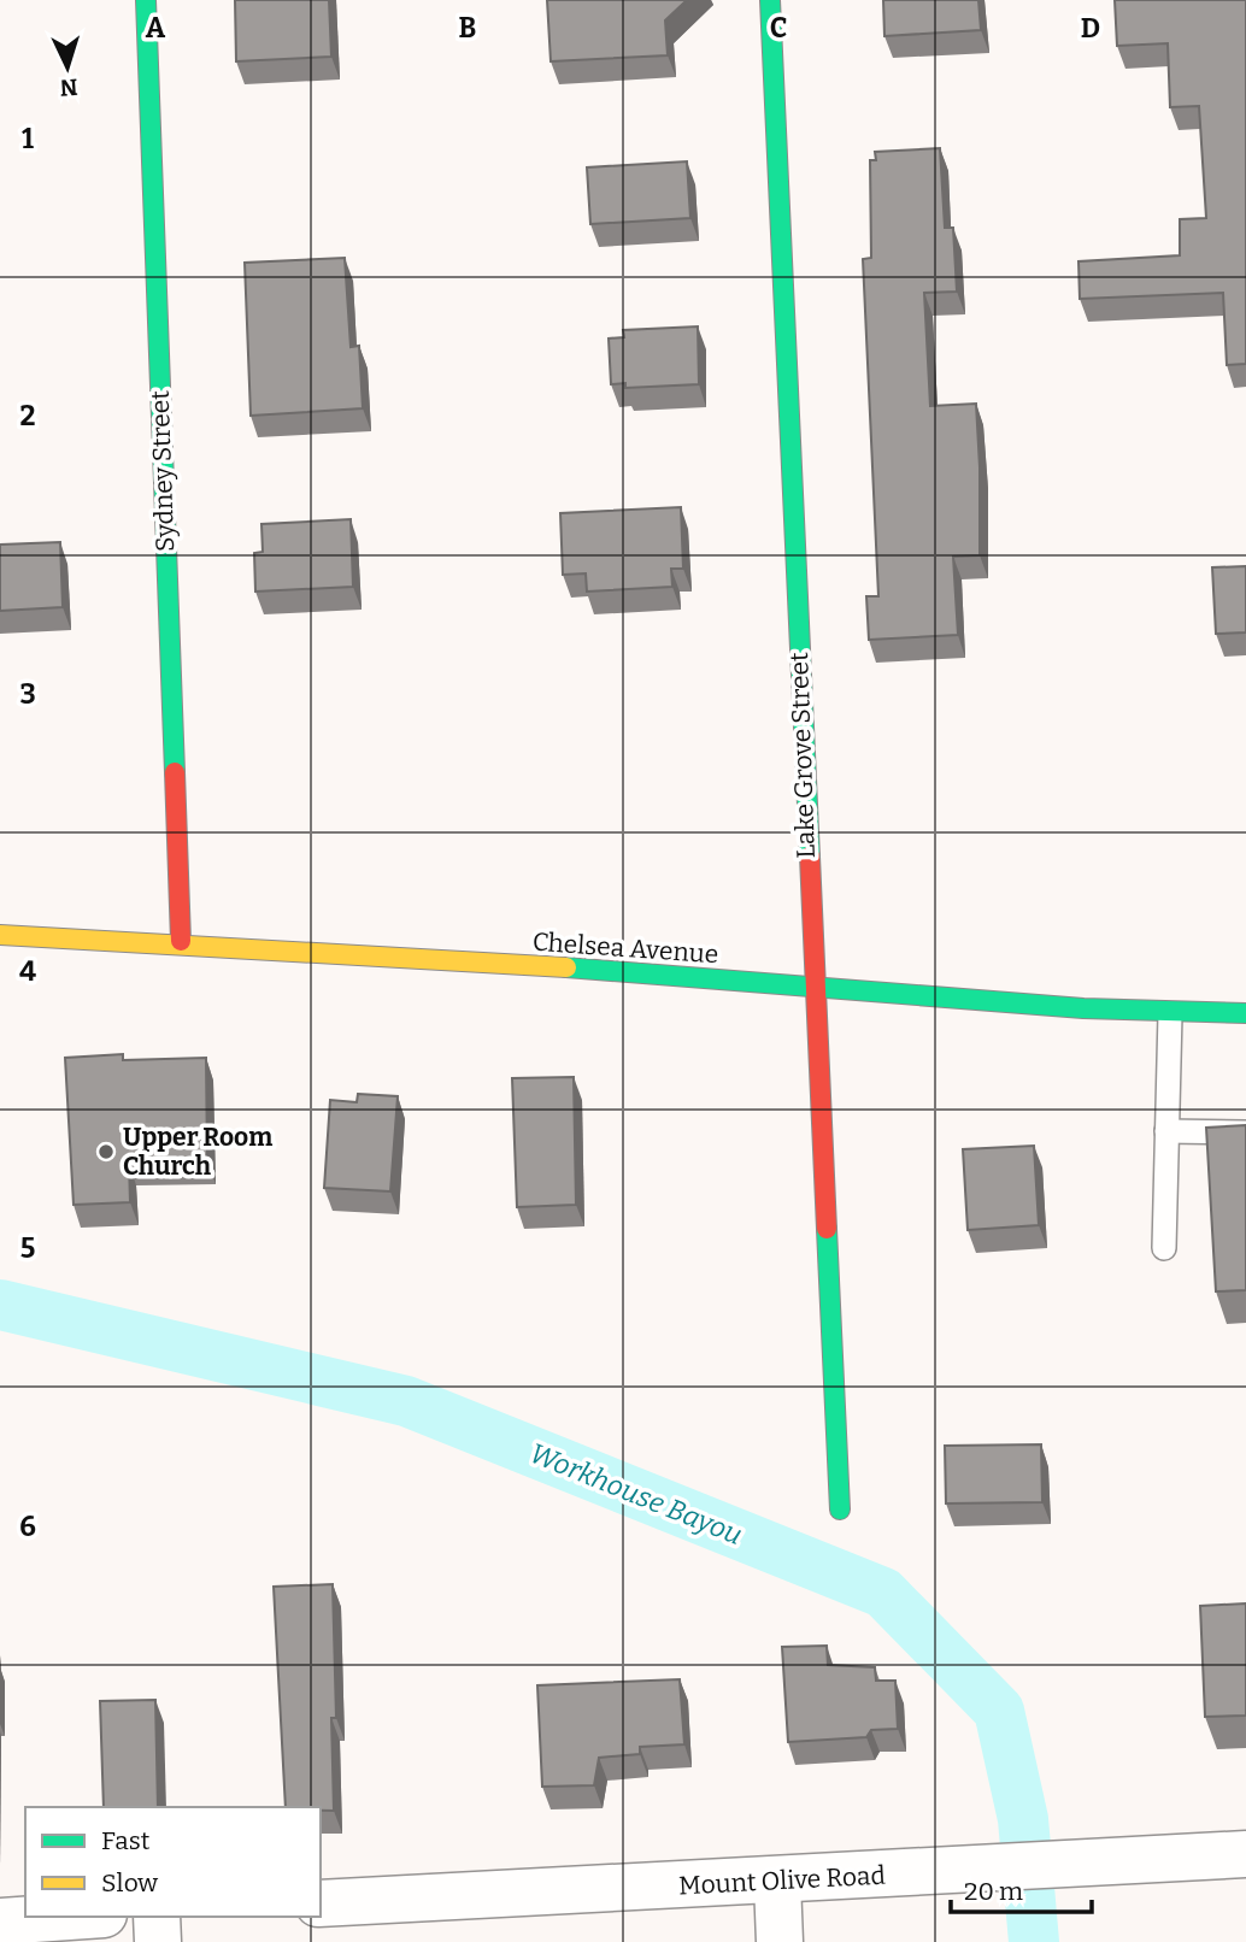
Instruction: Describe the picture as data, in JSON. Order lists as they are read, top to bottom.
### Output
{
  "streets": {
    "street": [
      "Sydney Street",
      "Lake Grove Street",
      "Chelsea Avenue",
      "Mount Olive Road"
    ]
  },
  "crossings": [
    ["Sydney Street", "Chelsea Avenue"],
    ["Lake Grove Street", "Chelsea Avenue"]
  ],
  "water": ["Workhouse Bayou"],
  "places": ["Upper Room Church"],
  "legend": ["Fast", "Slow"],
  "scale_bar": "20 m",
  "north": "bottom",
  "grid": {
    "columns": [
      "A",
      "B",
      "C",
      "D"
    ],
    "rows": [
      "1",
      "2",
      "3",
      "4",
      "5",
      "6"
    ]
  }
}
